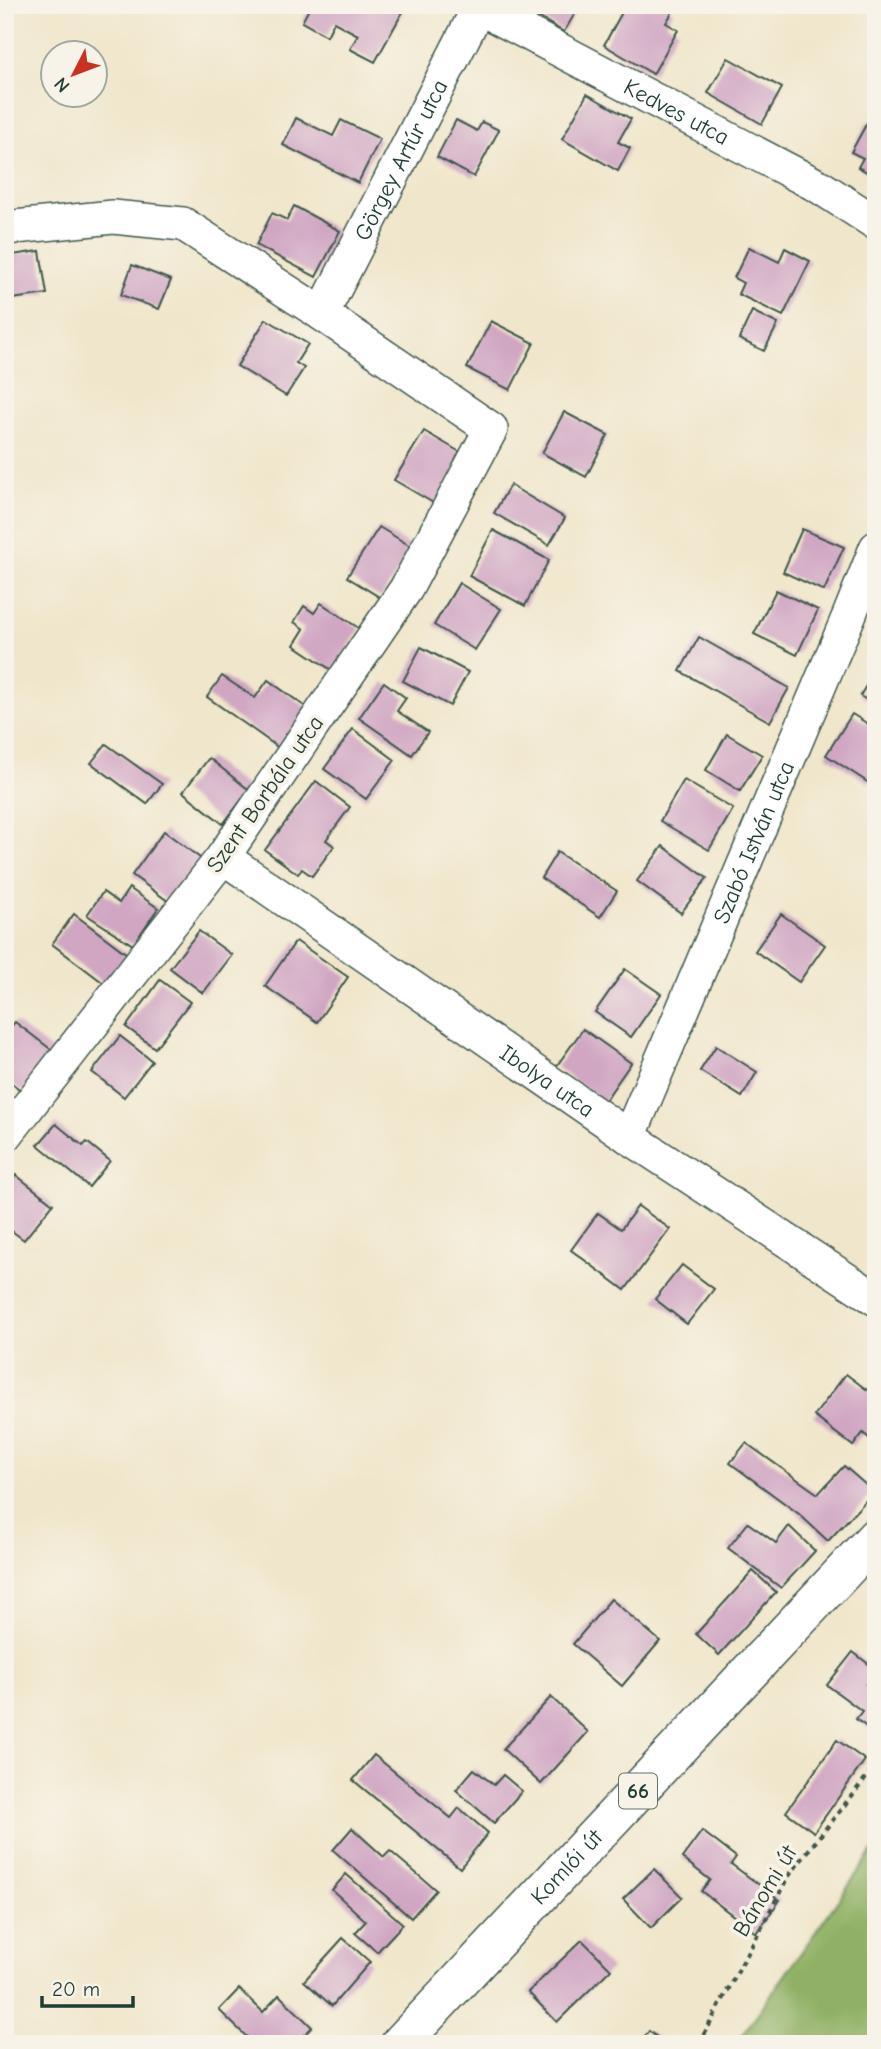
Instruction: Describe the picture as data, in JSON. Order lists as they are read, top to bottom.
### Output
{
  "streets": {
    "main road": ["66", "Komlói út"],
    "street": [
      "Kedves utca",
      "Görgey Artúr utca",
      "Szent Borbála utca",
      "Szabó István utca",
      "Ibolya utca"
    ],
    "path": ["Bánomi út"]
  },
  "crossings": [
    ["Kedves utca", "Görgey Artúr utca"],
    ["Görgey Artúr utca", "Szent Borbála utca"],
    ["Szent Borbála utca", "Ibolya utca"],
    ["Szabó István utca", "Ibolya utca"]
  ],
  "scale_bar": "20 m",
  "north": "bottom left"
}
